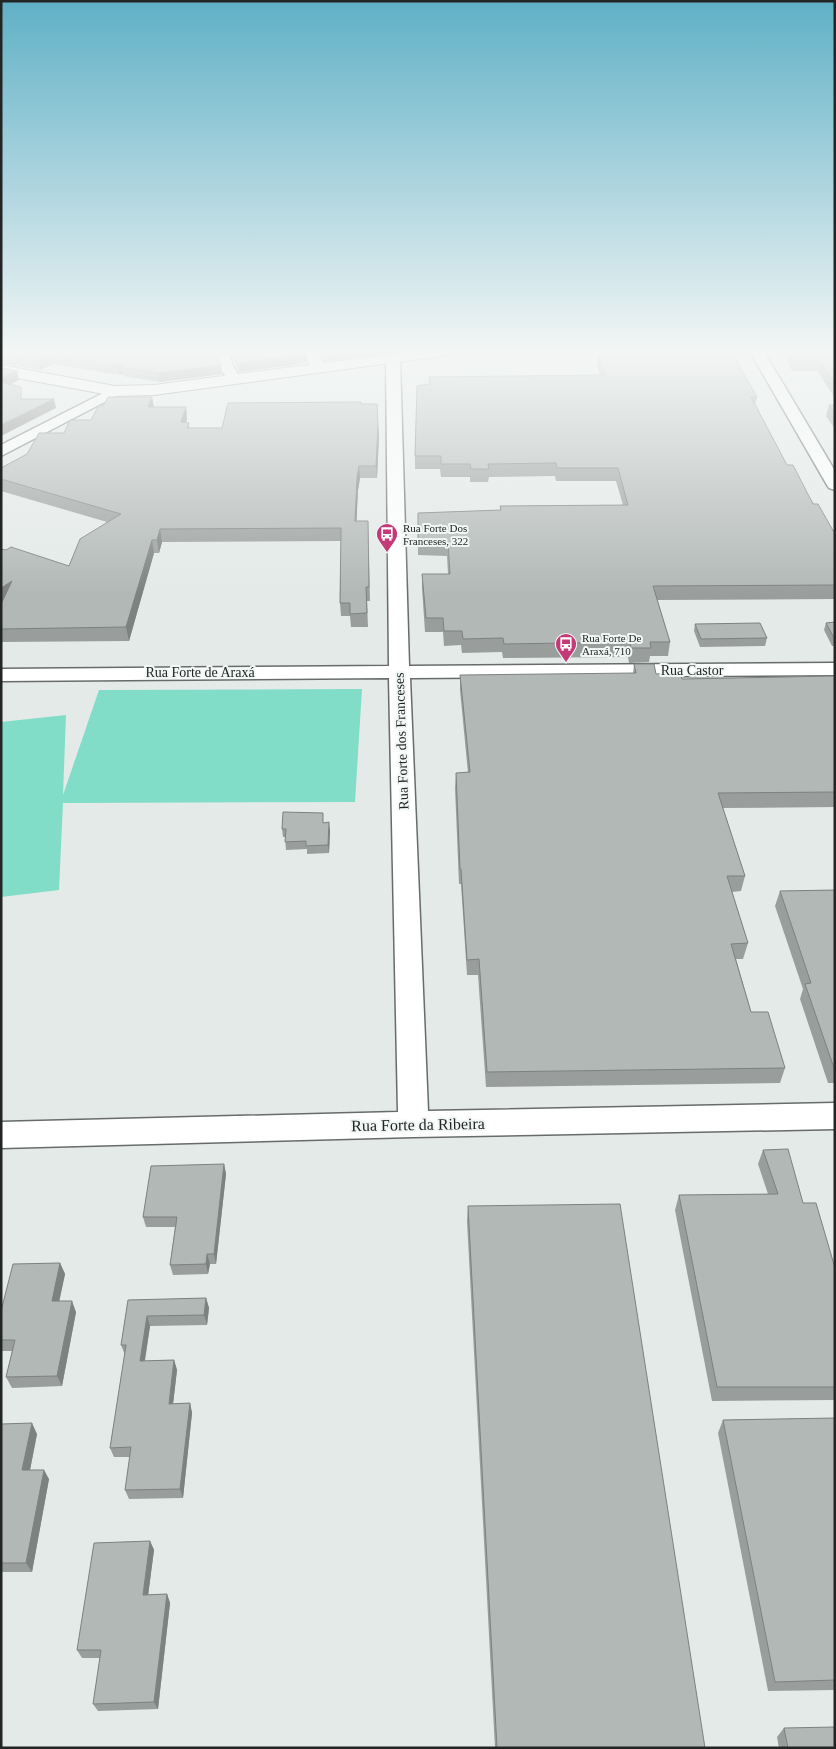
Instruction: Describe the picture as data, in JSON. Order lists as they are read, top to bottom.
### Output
{
  "streets": {
    "street": [
      "Rua Castor",
      "Rua Forte de Araxá",
      "Rua Forte dos Franceses",
      "Rua Forte da Ribeira"
    ]
  },
  "crossings": [
    ["Rua Castor", "Rua Forte de Araxá"],
    ["Rua Castor", "Rua Forte dos Franceses"],
    ["Rua Forte de Araxá", "Rua Forte dos Franceses"],
    ["Rua Forte dos Franceses", "Rua Forte da Ribeira"]
  ],
  "places": {
    "bus stop": ["Rua Forte Dos Franceses, 322", "Rua Forte De Araxá, 710"]
  }
}
